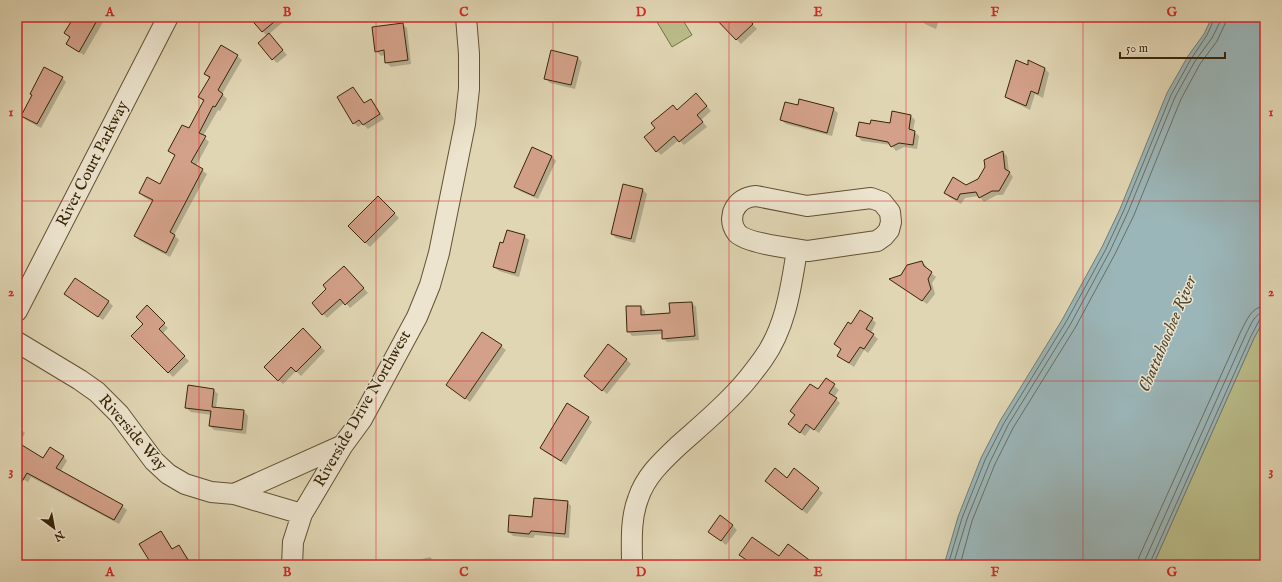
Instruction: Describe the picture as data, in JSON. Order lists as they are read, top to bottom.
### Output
{
  "streets": {
    "street": ["River Court Parkway", "Riverside Drive Northwest", "Riverside Way"]
  },
  "crossings": [
    ["Riverside Drive Northwest", "Riverside Way"]
  ],
  "water": ["Chattahoochee River"],
  "scale_bar": "50 m",
  "north": "bottom right",
  "grid": {
    "columns": [
      "A",
      "B",
      "C",
      "D",
      "E",
      "F",
      "G"
    ],
    "rows": ["1", "2", "3"]
  }
}
